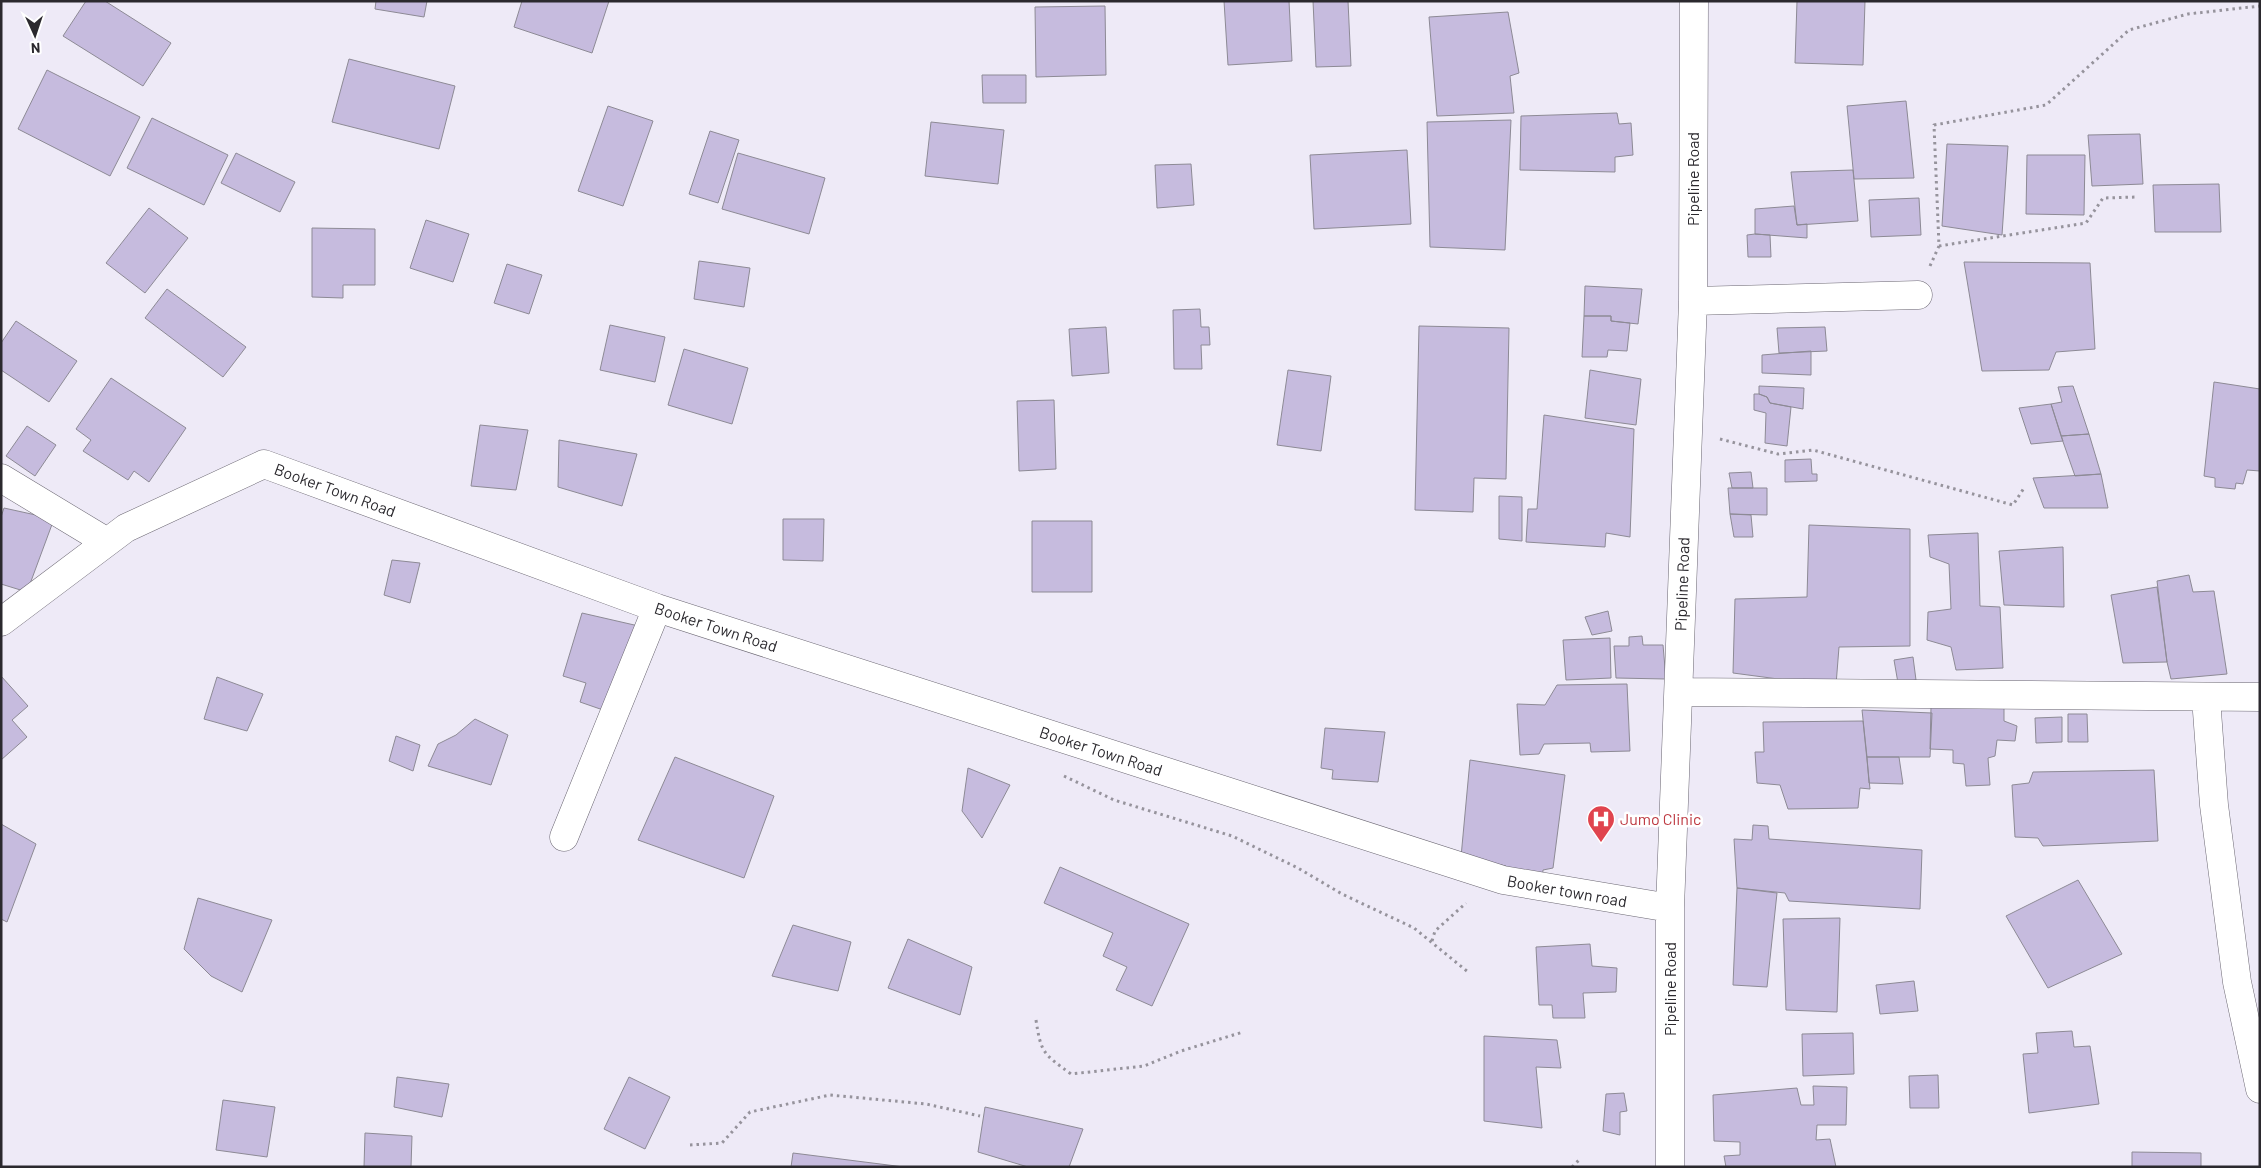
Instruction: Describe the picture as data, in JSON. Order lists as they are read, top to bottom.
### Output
{
  "streets": {
    "street": ["Pipeline Road", "Booker Town Road", "Booker town road"]
  },
  "crossings": [
    ["Pipeline Road", "Booker town road"],
    ["Booker Town Road", "Booker town road"]
  ],
  "places": {
    "hospital": ["Jumo Clinic"]
  },
  "north": "bottom"
}
